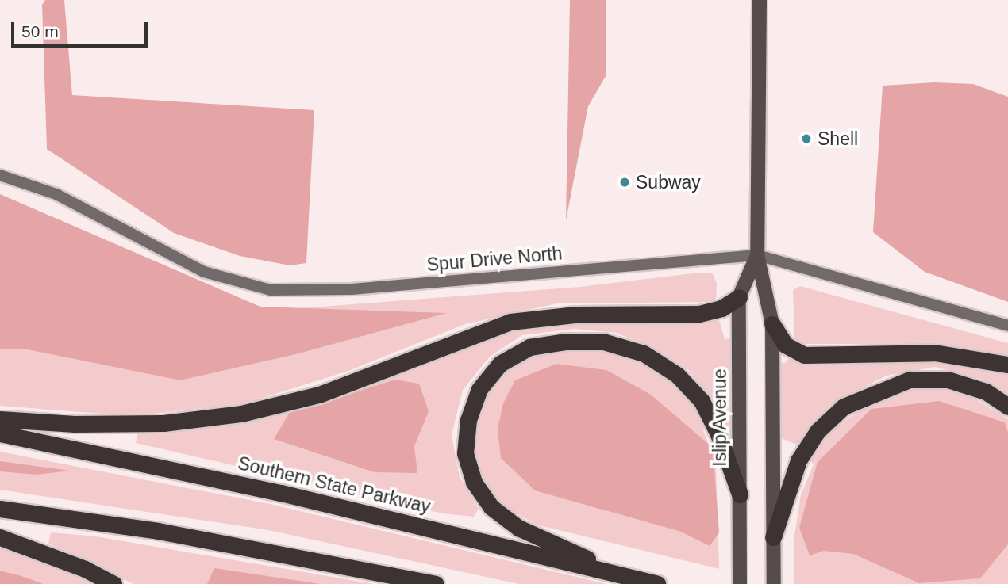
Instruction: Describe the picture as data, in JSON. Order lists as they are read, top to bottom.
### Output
{
  "streets": {
    "highway": ["Southern State Parkway"],
    "main road": ["Islip Avenue"],
    "street": ["Spur Drive North"]
  },
  "crossings": [
    ["Spur Drive North", "Islip Avenue"]
  ],
  "places": ["Shell", "Subway"],
  "scale_bar": "50 m"
}
